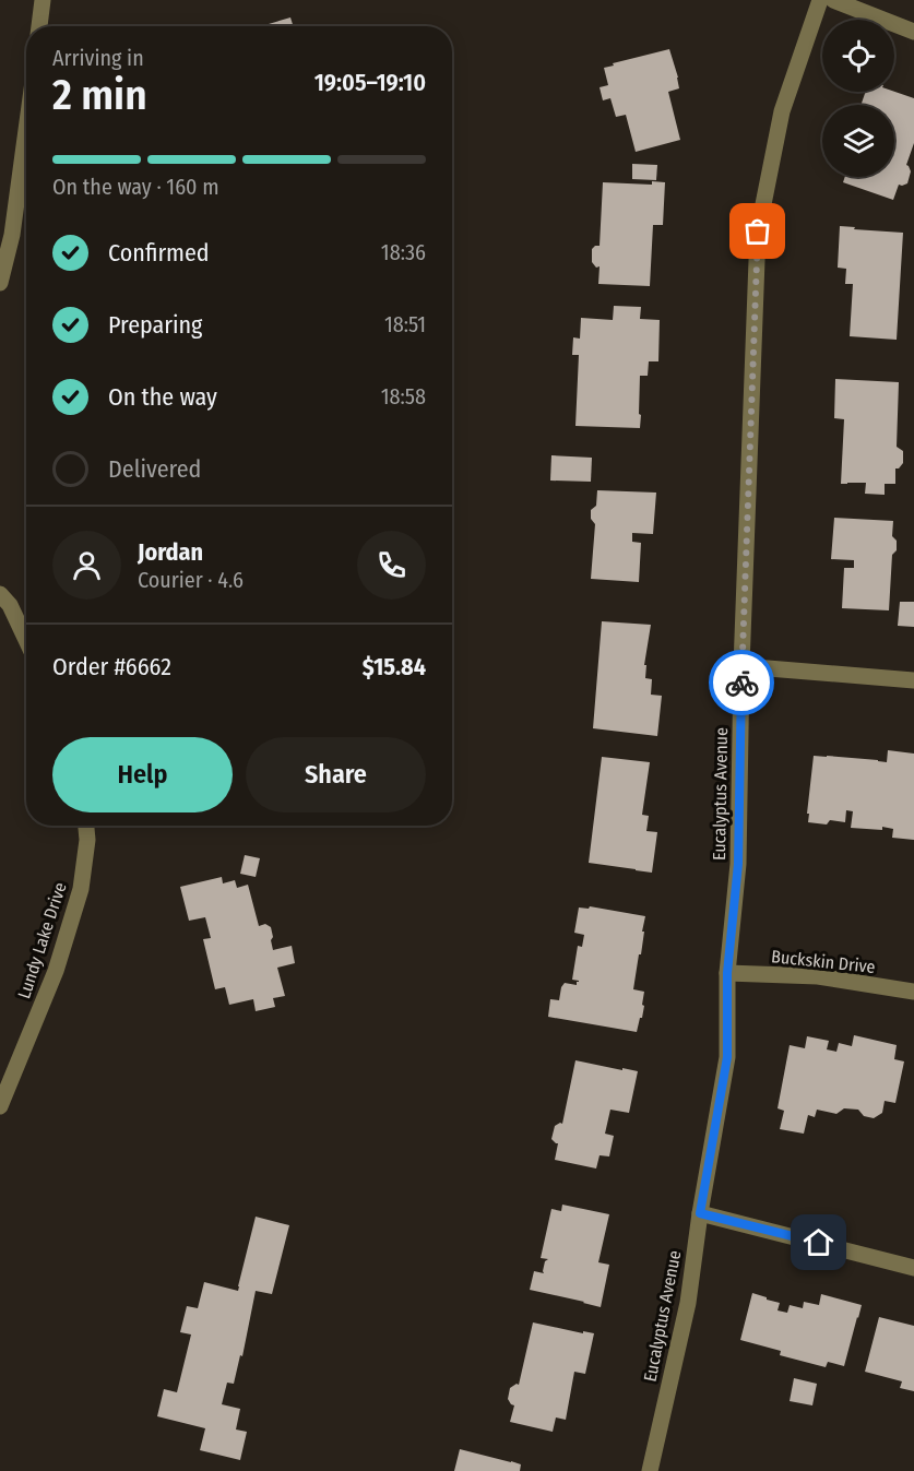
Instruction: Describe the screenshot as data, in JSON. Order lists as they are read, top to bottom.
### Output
{
  "streets": {
    "street": ["Eucalyptus Avenue", "Lundy Lake Drive", "Buckskin Drive"]
  },
  "crossings": [
    ["Eucalyptus Avenue", "Buckskin Drive"]
  ],
  "page": {
    "heading": ["2 min", "Arriving in", "19:05–19:10"],
    "panel": [
      "Jordan",
      "Courier · 4.6",
      "Order #6662",
      "$15.84"
    ],
    "bar": "On the way · 160 m",
    "list": [
      ["Confirmed", "18:36"],
      ["Preparing", "18:51"],
      ["On the way", "18:58"],
      "Delivered"
    ],
    "buttons": ["Help", "Share"]
  }
}
